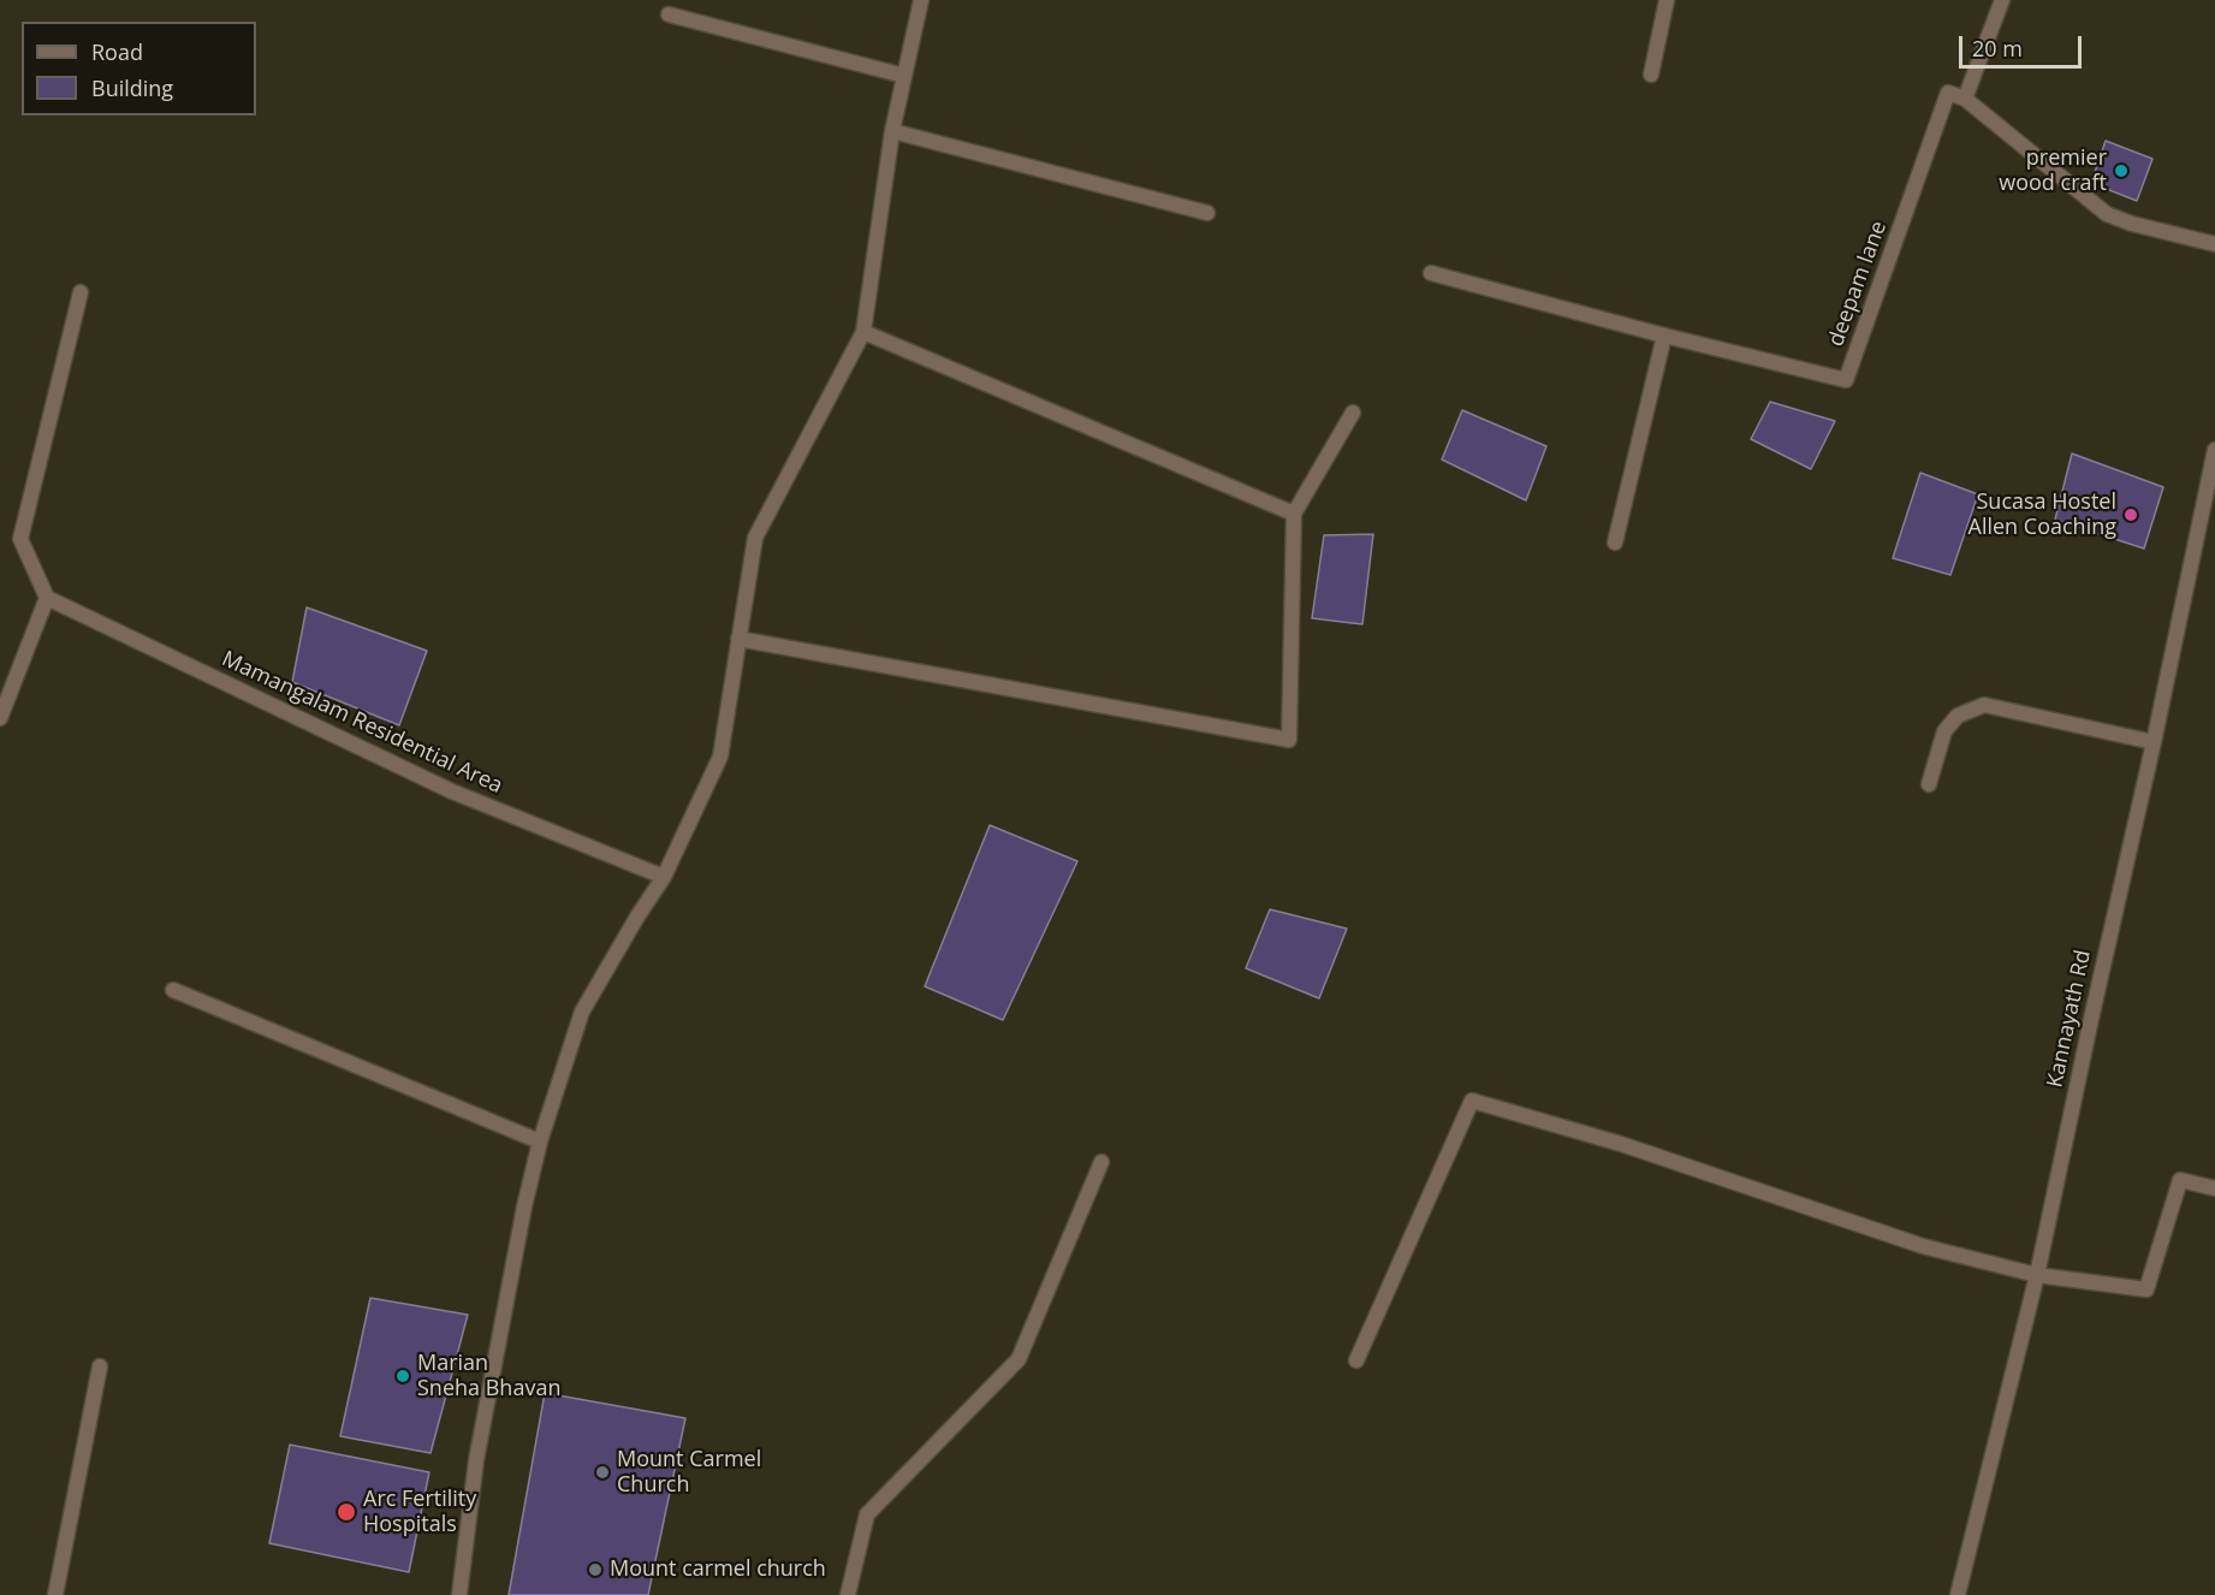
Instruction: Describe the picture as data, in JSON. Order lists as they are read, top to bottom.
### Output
{
  "streets": {
    "street": ["deepam lane", "Mamangalam Residential Area", "Kannayath Rd"]
  },
  "places": [
    "premier wood craft",
    "Sucasa Hostel Allen Coaching",
    "Marian Sneha Bhavan",
    "Mount Carmel Church",
    "Arc Fertility Hospitals",
    "Mount carmel church"
  ],
  "legend": ["Road", "Building"],
  "scale_bar": "20 m"
}
